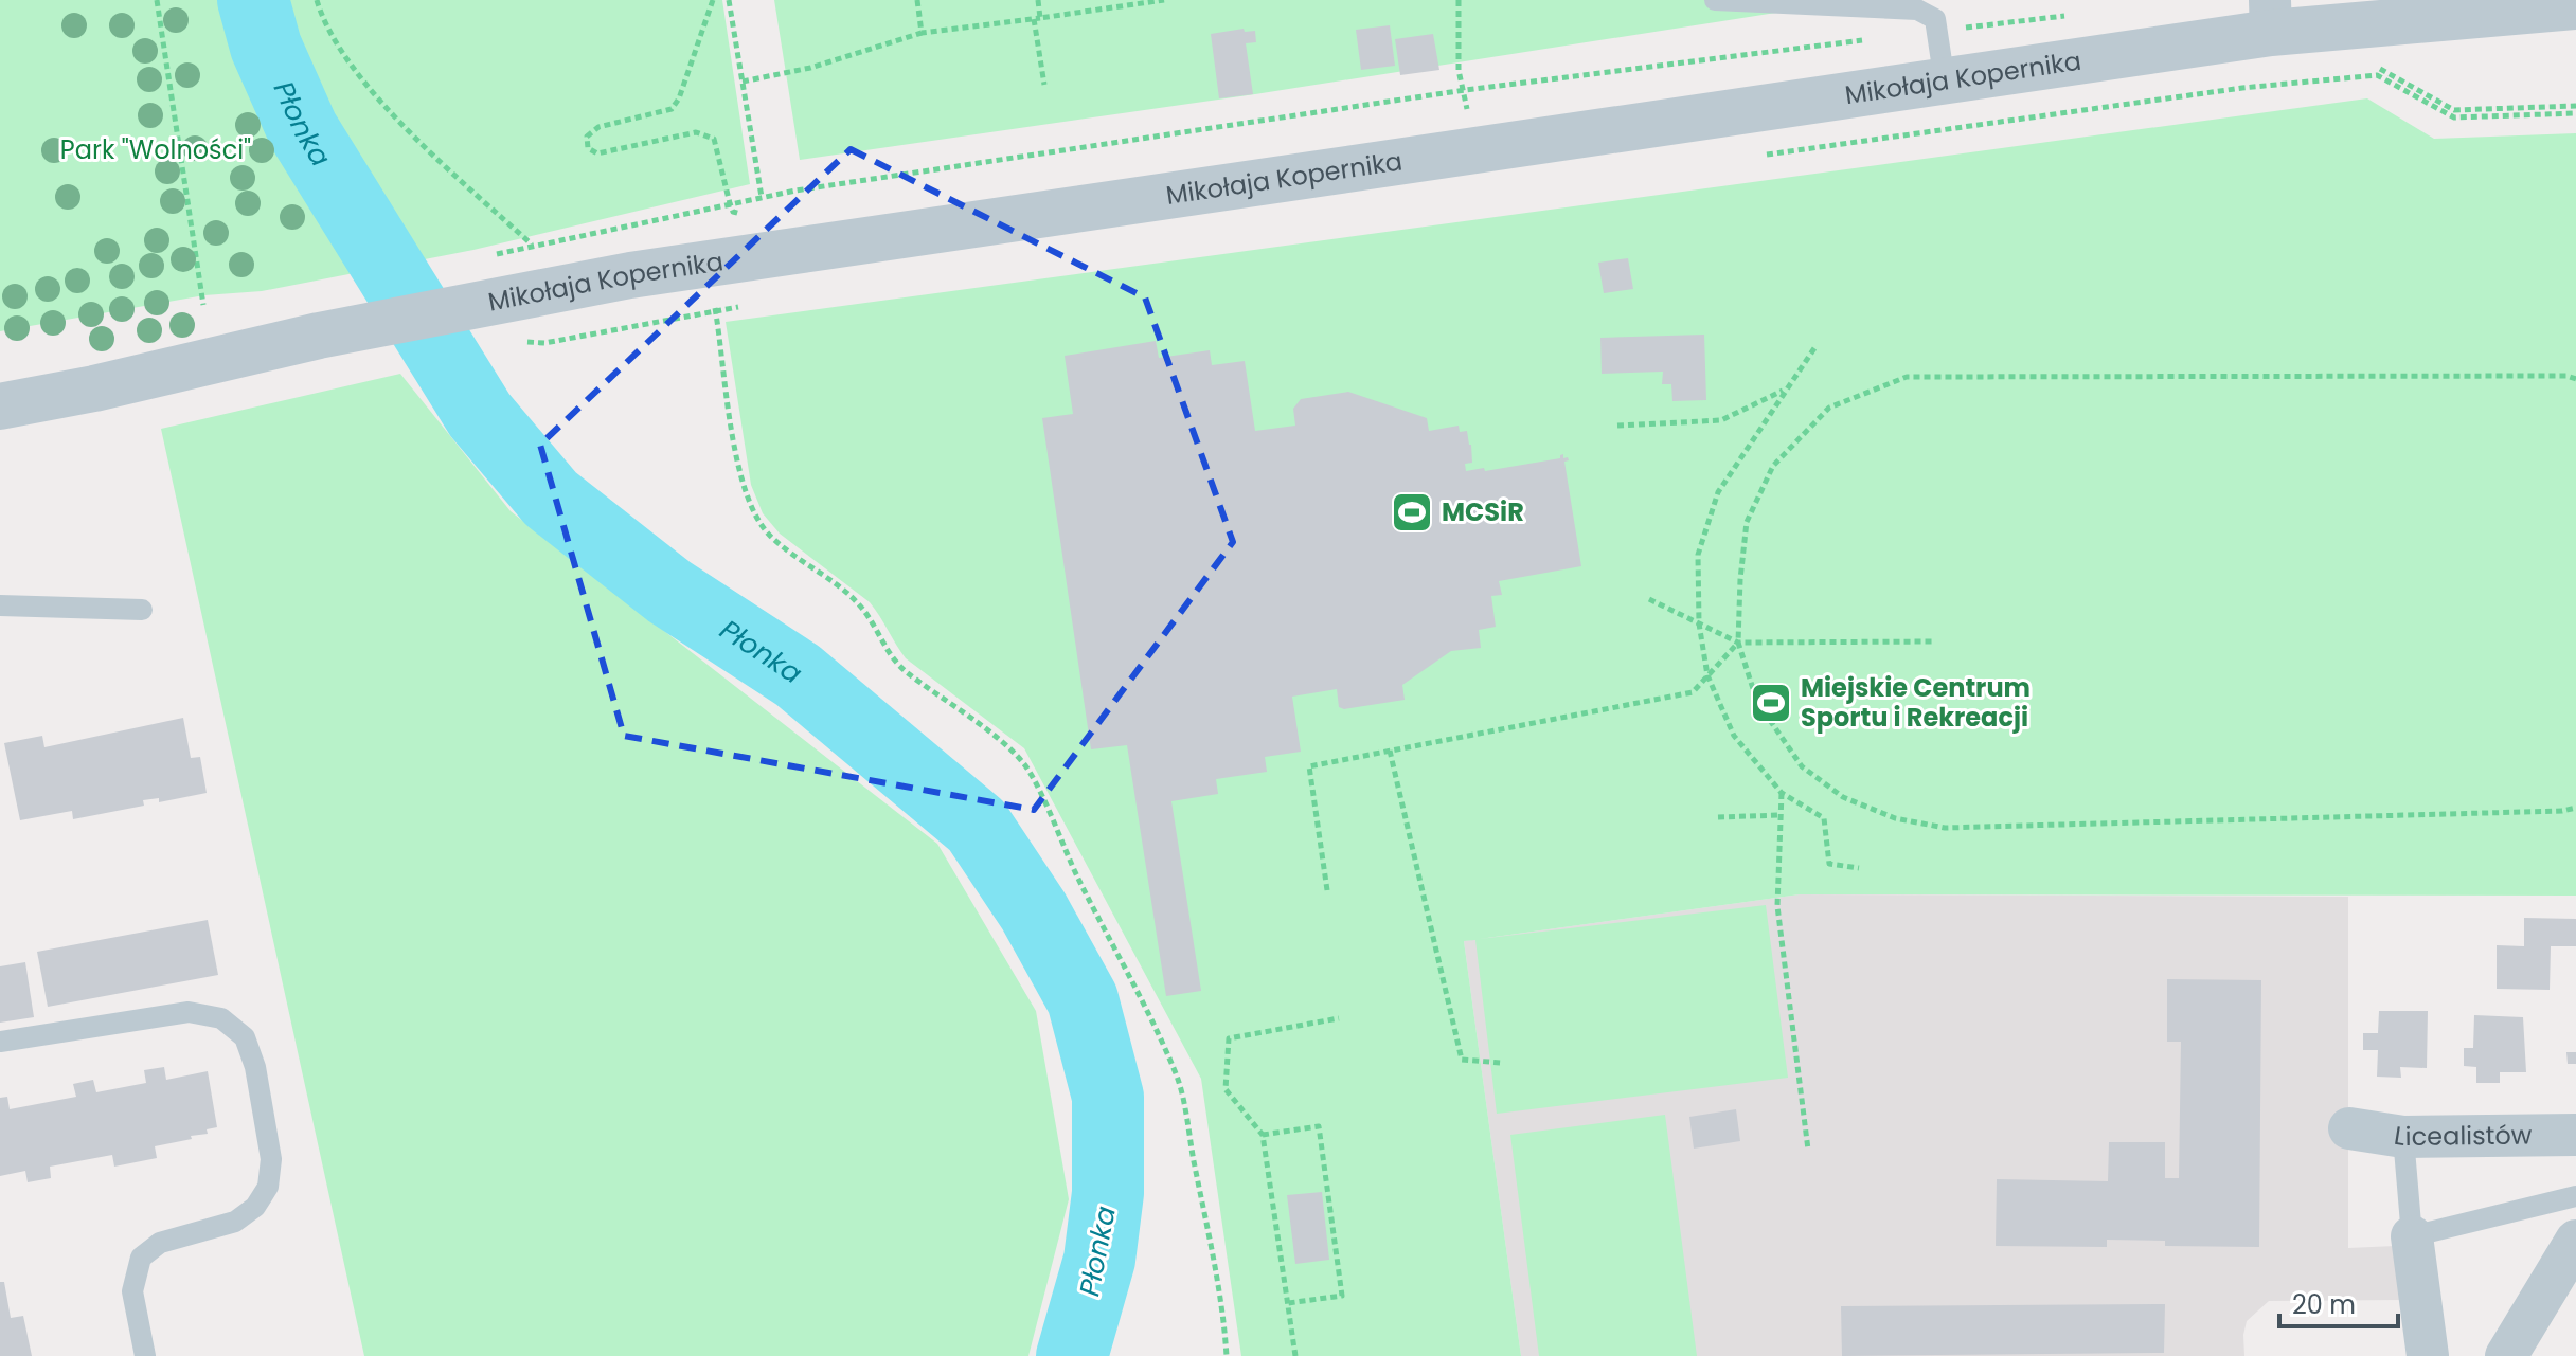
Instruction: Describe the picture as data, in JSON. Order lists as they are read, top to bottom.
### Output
{
  "streets": {
    "street": ["Mikołaja Kopernika", "Licealistów"]
  },
  "water": ["Płonka"],
  "parks": ["Park \"Wolności\""],
  "places": {
    "sports": ["MCSiR", "Miejskie Centrum Sportu i Rekreacji"]
  },
  "scale_bar": "20 m"
}
